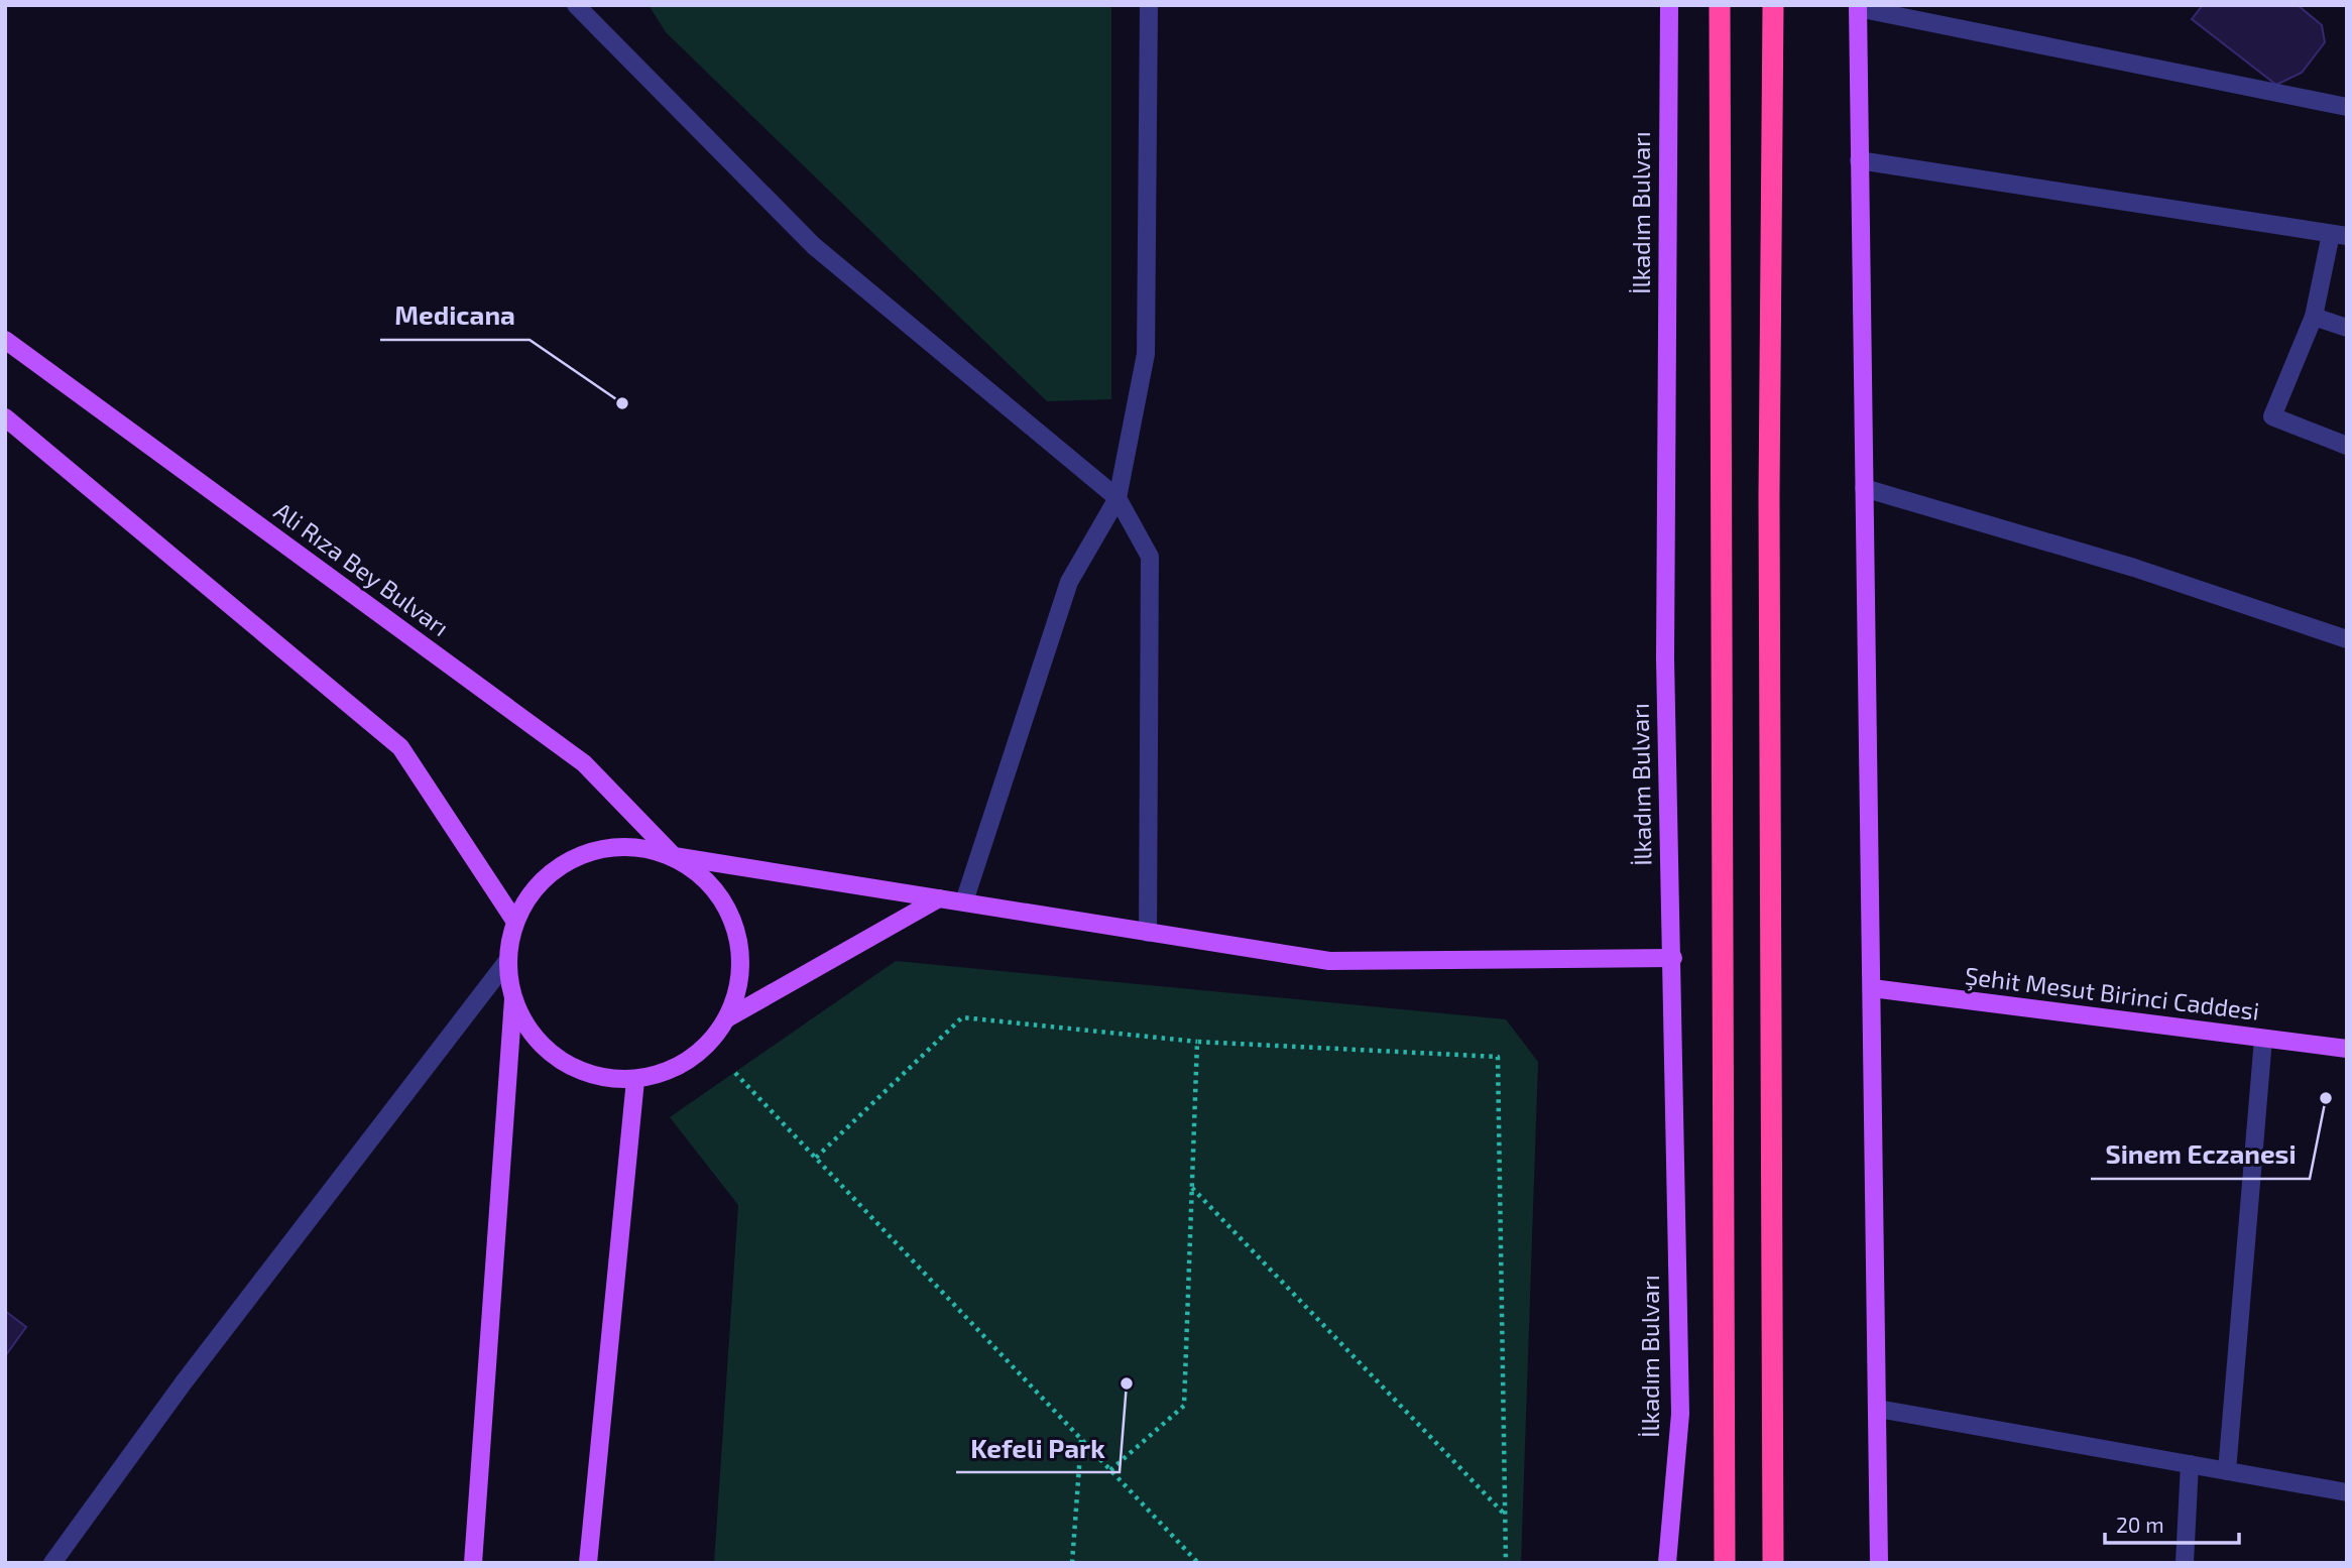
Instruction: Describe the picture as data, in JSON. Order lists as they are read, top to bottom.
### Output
{
  "streets": {
    "main road": ["İlkadım Bulvarı", "Ali Rıza Bey Bulvarı", "Şehit Mesut Birinci Caddesi"]
  },
  "places": ["Medicana", "Sinem Eczanesi", "Kefeli Park"],
  "scale_bar": "20 m"
}
